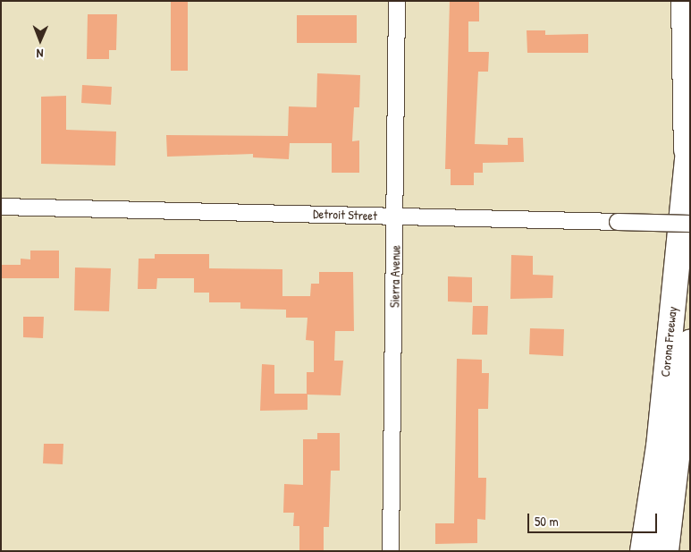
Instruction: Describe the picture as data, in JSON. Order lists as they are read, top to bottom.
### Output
{
  "streets": {
    "highway": ["Corona Freeway"],
    "street": ["Detroit Street", "Sierra Avenue"]
  },
  "crossings": [
    ["Detroit Street", "Sierra Avenue"]
  ],
  "scale_bar": "50 m",
  "north": "bottom"
}
